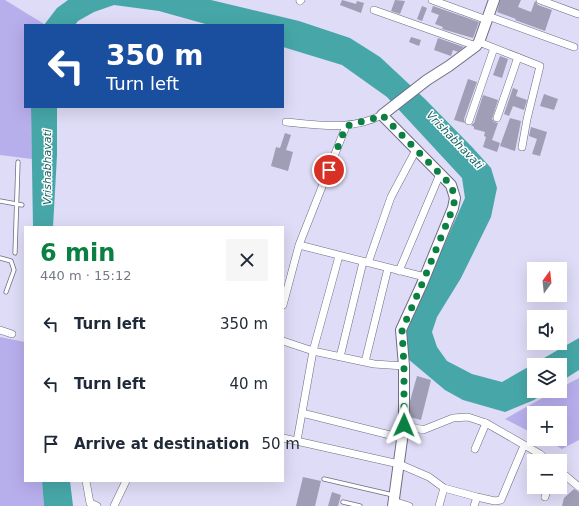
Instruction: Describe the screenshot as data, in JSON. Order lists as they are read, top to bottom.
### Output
{
  "water": ["Vrishabhavati"],
  "north": "top",
  "page": {
    "turn": ["350 m", "Turn left"],
    "heading": ["6 min", "440 m · 15:12"],
    "map_buttons": ["+", "−"],
    "list": [
      {
        "name": "Turn left",
        "value": "350 m"
      },
      {
        "name": "Turn left",
        "value": "40 m"
      },
      {
        "name": "Arrive at destination",
        "value": "50 m"
      }
    ]
  }
}
